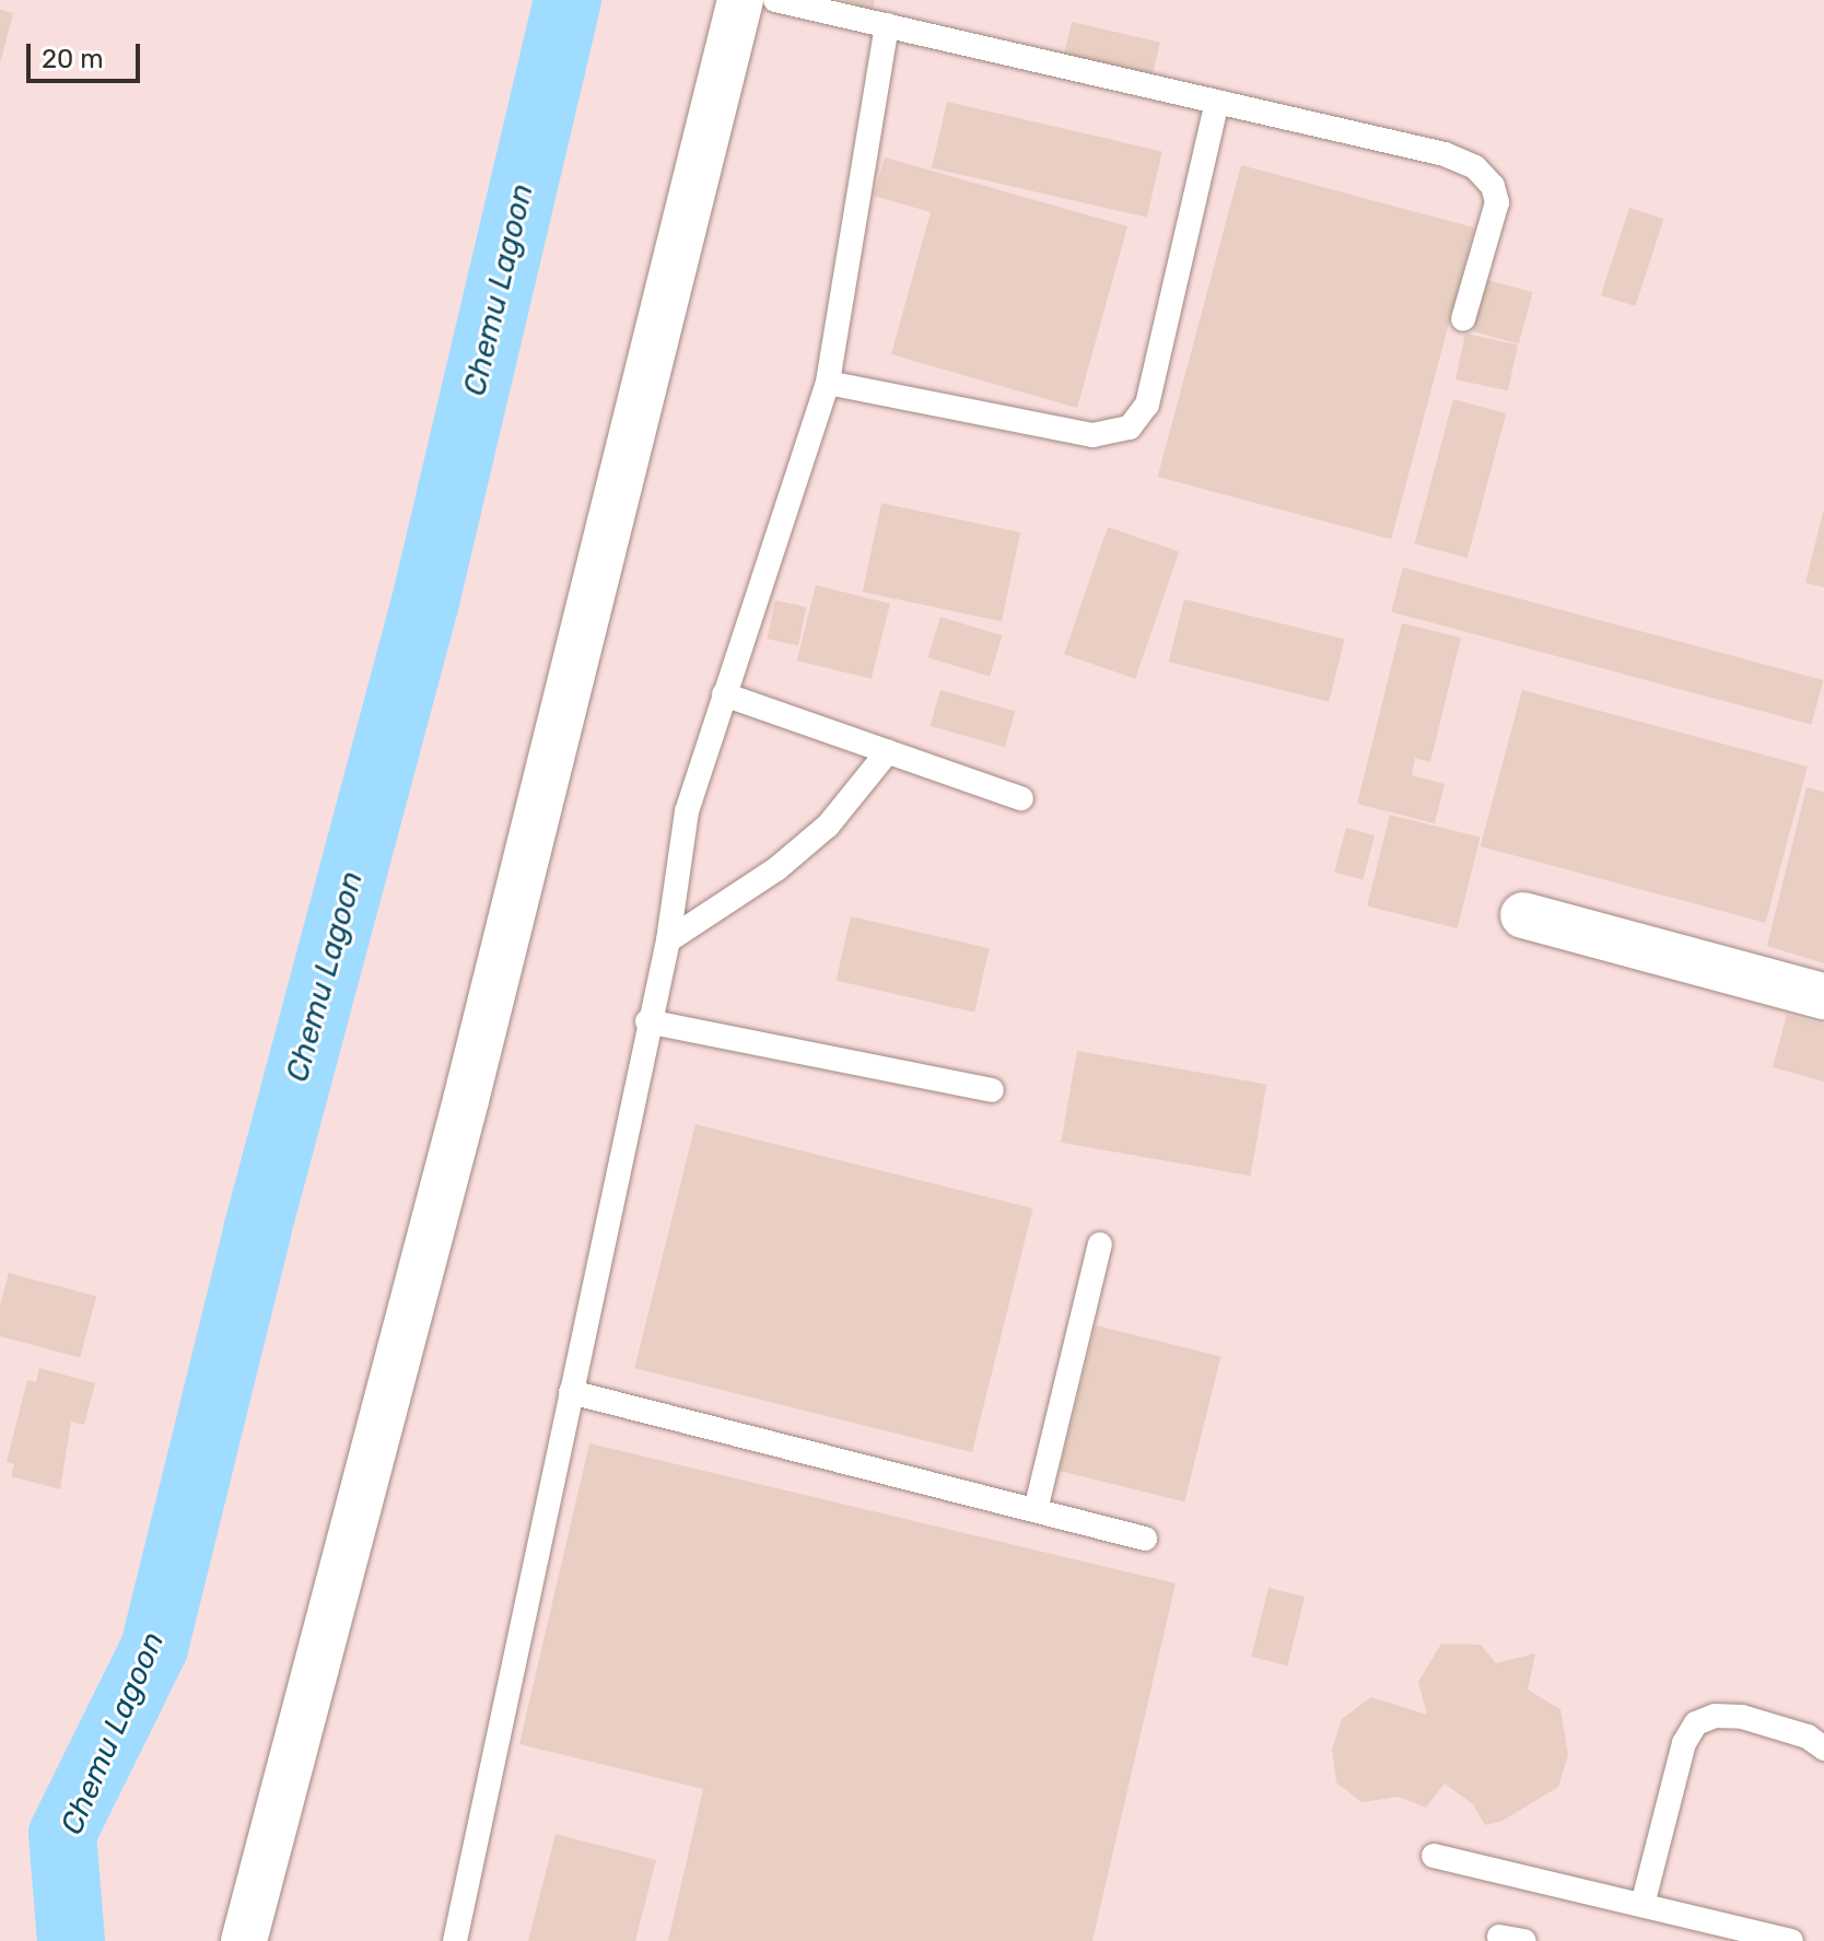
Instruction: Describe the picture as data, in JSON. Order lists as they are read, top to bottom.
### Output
{
  "water": ["Chemu Lagoon"],
  "scale_bar": "20 m"
}
